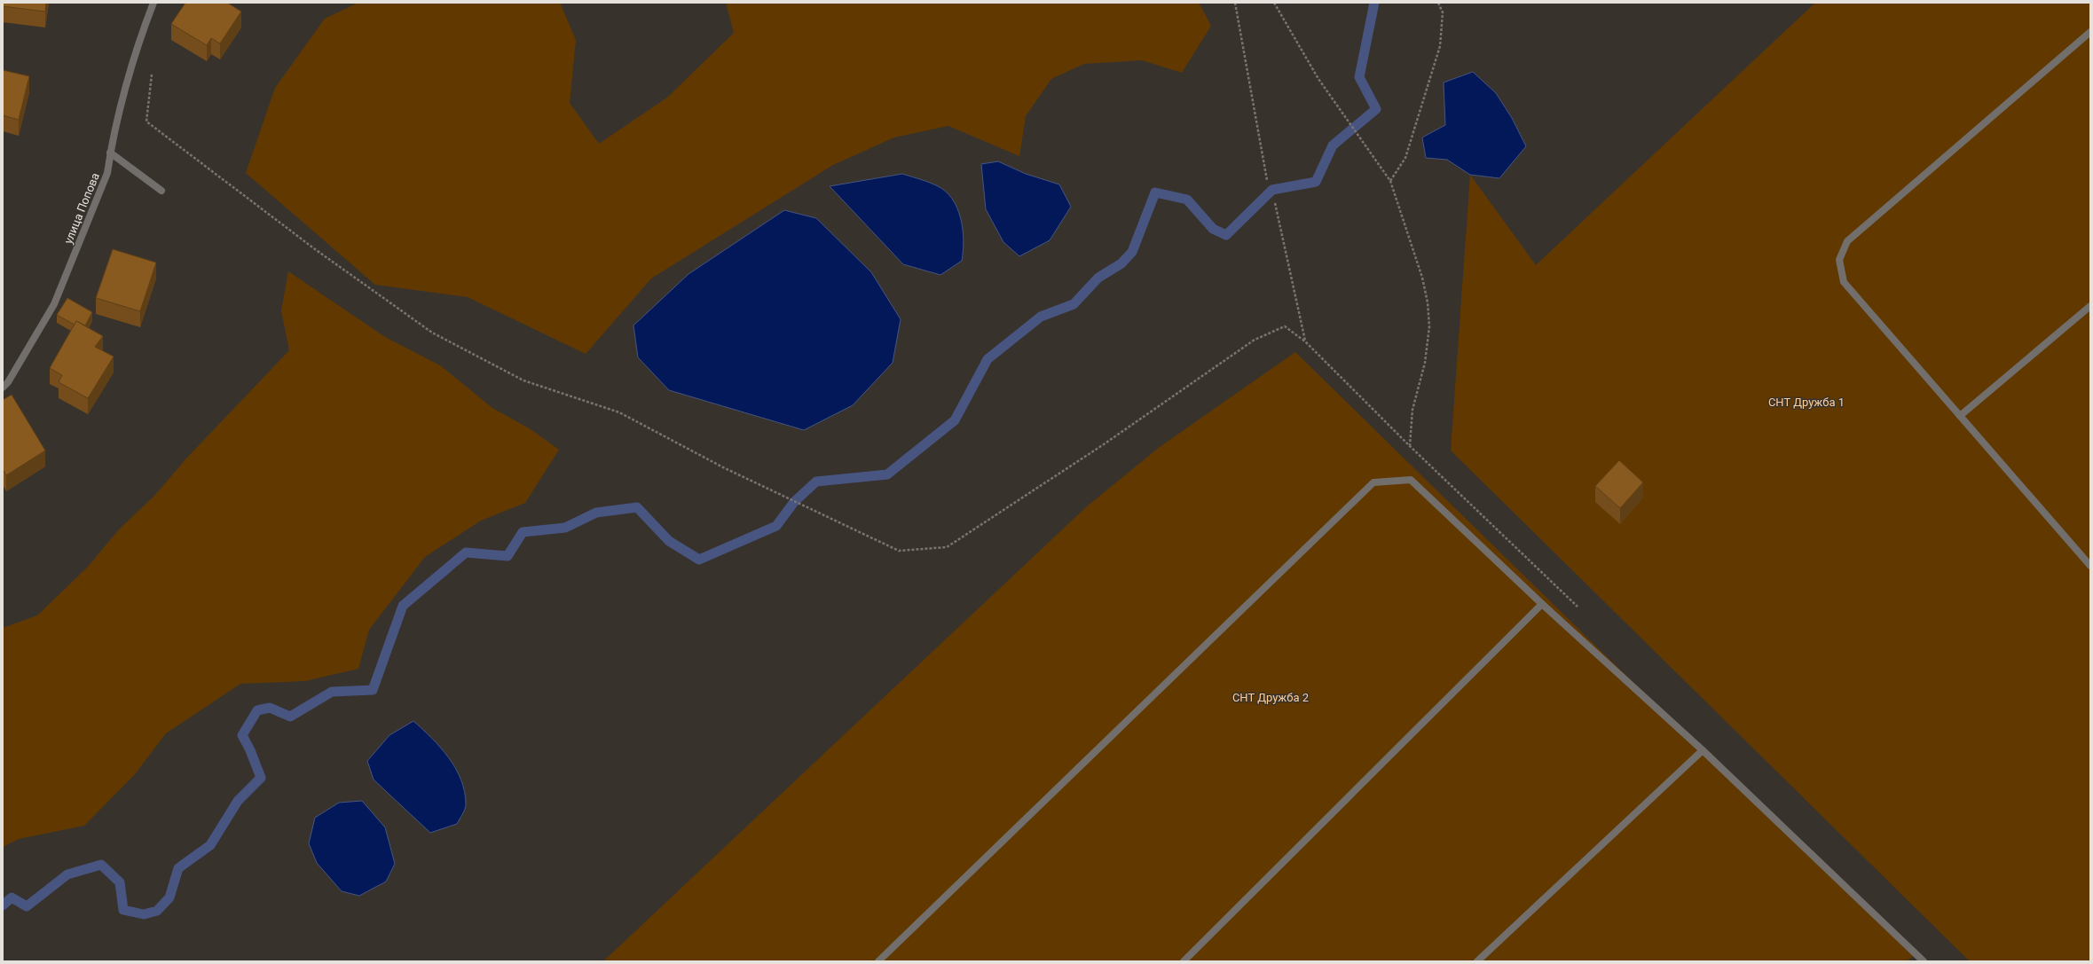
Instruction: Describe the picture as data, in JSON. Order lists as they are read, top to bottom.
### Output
{
  "streets": {
    "street": ["улица Попова"]
  },
  "parks": ["СНТ Дружба 1", "СНТ Дружба 2"]
}
